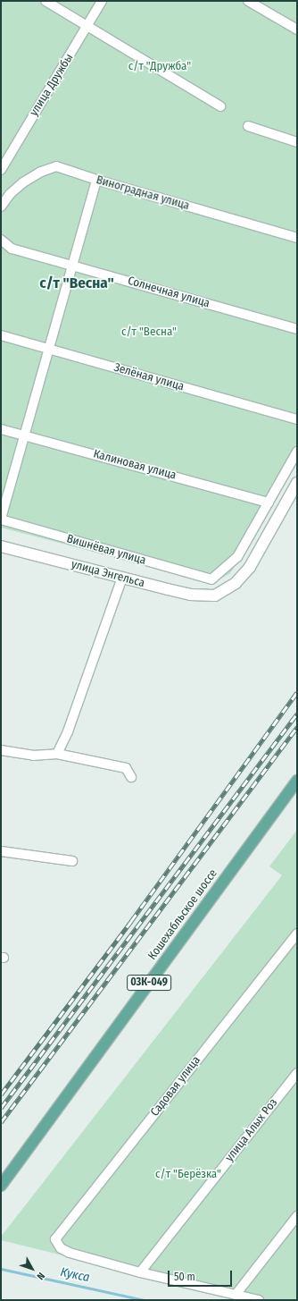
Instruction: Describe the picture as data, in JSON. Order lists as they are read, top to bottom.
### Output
{
  "streets": {
    "main road": ["Кошехабльское шоссе", "03К-049"],
    "street": [
      "улица Дружбы",
      "Виноградная улица",
      "Солнечная улица",
      "Зелёная улица",
      "Калиновая улица",
      "Вишнёвая улица",
      "улица Энгельса",
      "Садовая улица",
      "улица Алых Роз"
    ]
  },
  "crossings": [
    ["Калиновая улица", "Вишнёвая улица"],
    ["Садовая улица", "улица Алых Роз"]
  ],
  "districts": ["с/т \"Весна\""],
  "water": ["Кукса"],
  "parks": ["с/т \"Дружба\"", "с/т \"Весна\"", "с/т \"Берёзка\""],
  "scale_bar": "50 m",
  "north": "bottom right"
}
